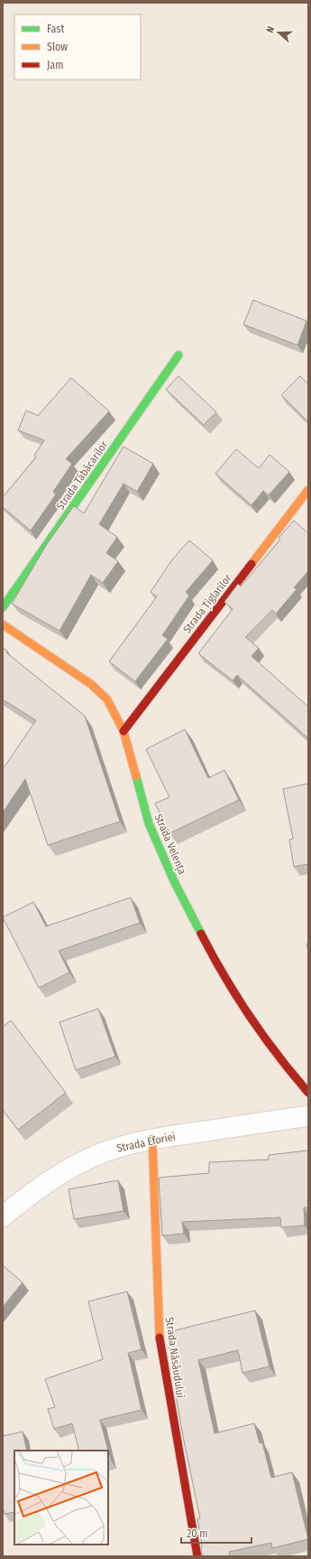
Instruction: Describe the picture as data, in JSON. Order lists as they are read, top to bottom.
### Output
{
  "streets": {
    "street": [
      "Strada Tăbăcarilor",
      "Strada Țiglarilor",
      "Strada Velența",
      "Strada Eforiei",
      "Strada Năsăudului"
    ]
  },
  "crossings": [
    ["Strada Țiglarilor", "Strada Velența"],
    ["Strada Eforiei", "Strada Năsăudului"]
  ],
  "legend": ["Fast", "Slow", "Jam"],
  "scale_bar": "20 m",
  "north": "left"
}
